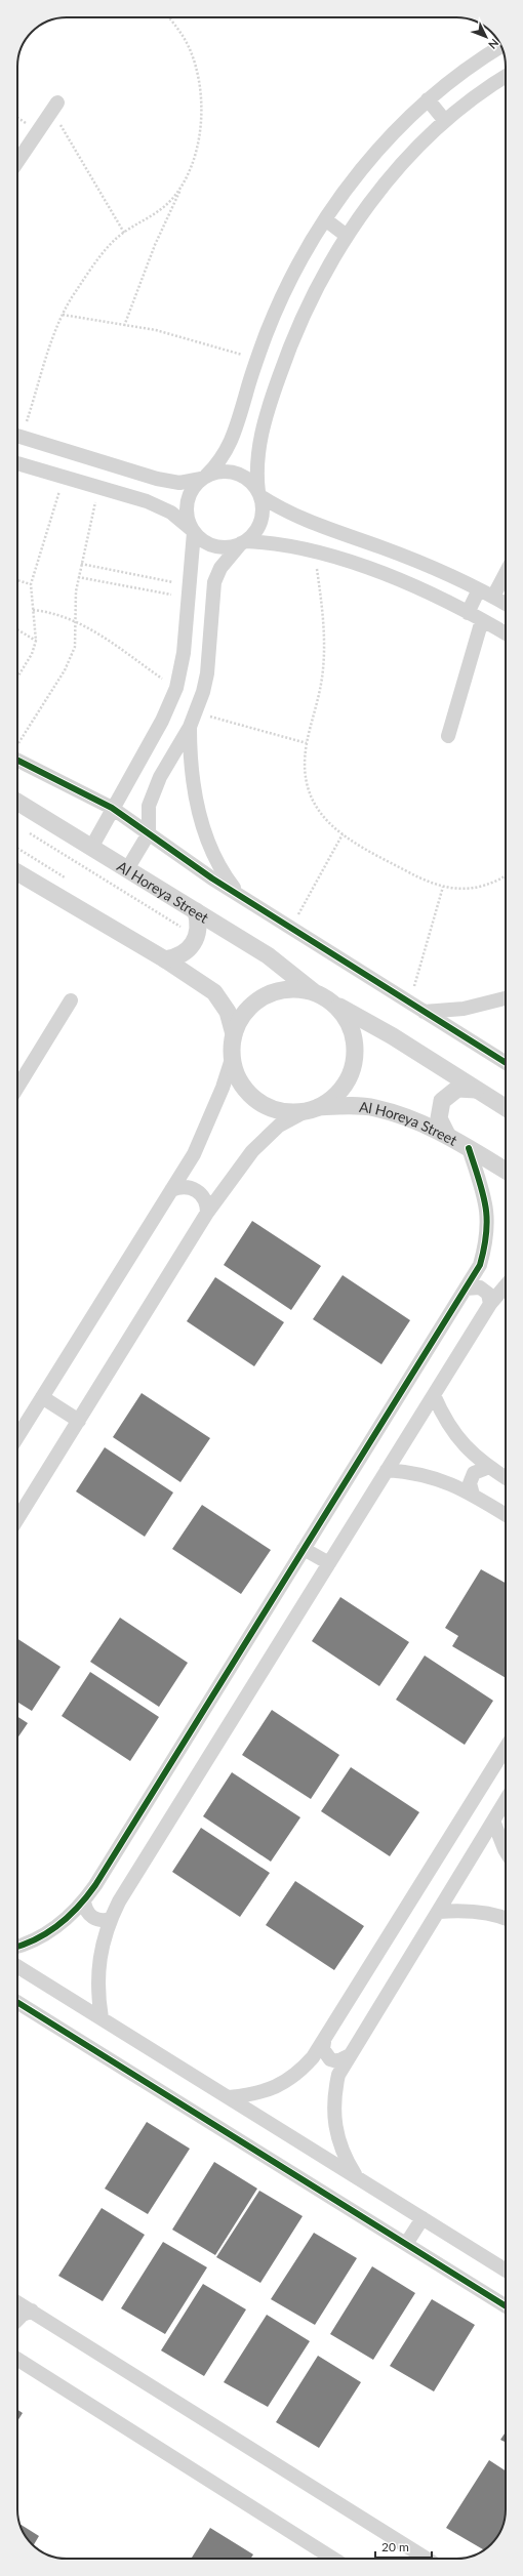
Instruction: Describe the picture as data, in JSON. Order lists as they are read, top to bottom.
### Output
{
  "streets": {
    "street": ["Al Horeya Street"]
  },
  "scale_bar": "20 m",
  "north": "bottom right"
}
